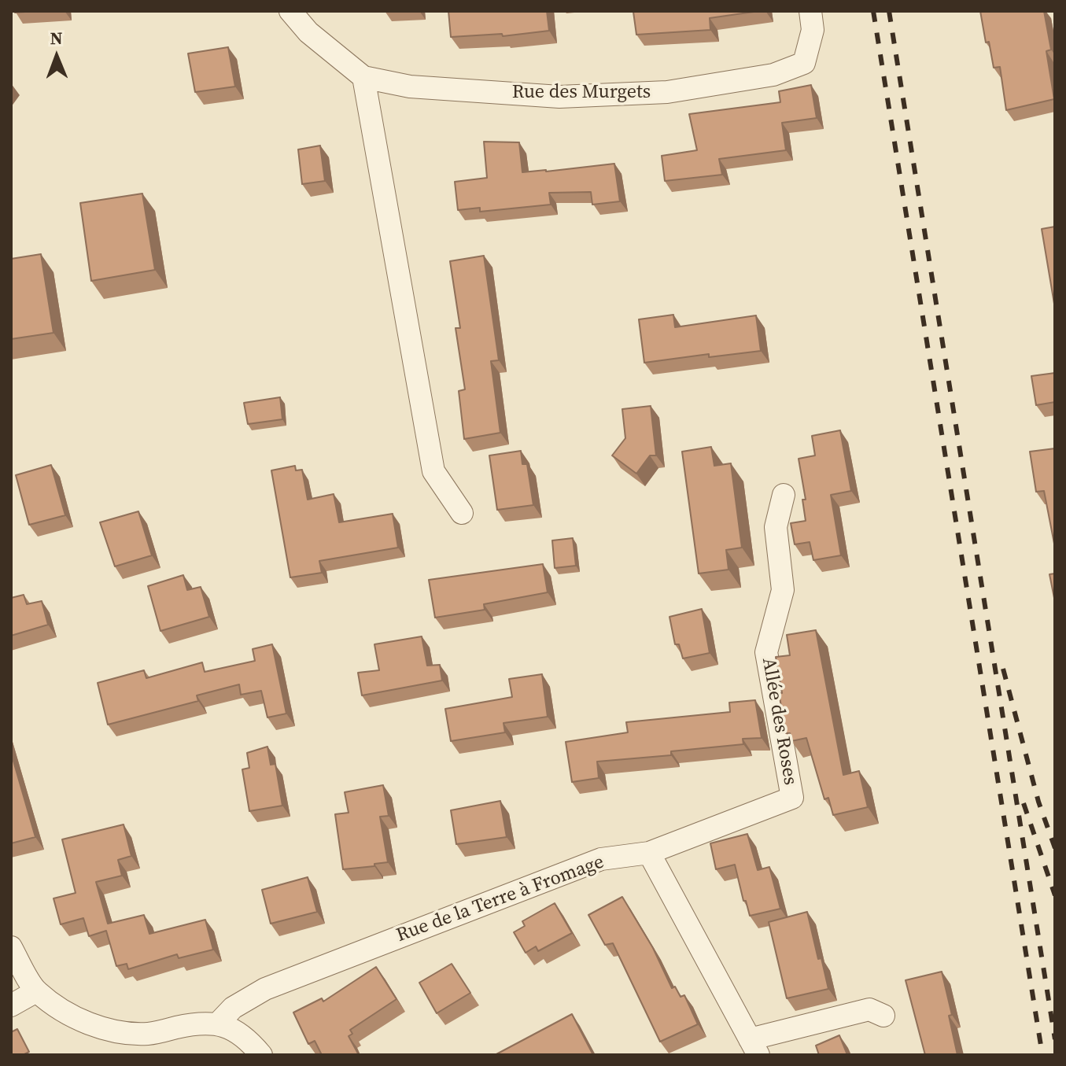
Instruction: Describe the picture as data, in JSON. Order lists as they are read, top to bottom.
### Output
{
  "streets": {
    "street": ["Rue des Murgets", "Allée des Roses", "Rue de la Terre à Fromage"]
  },
  "crossings": [
    ["Allée des Roses", "Rue de la Terre à Fromage"]
  ],
  "north": "top"
}
